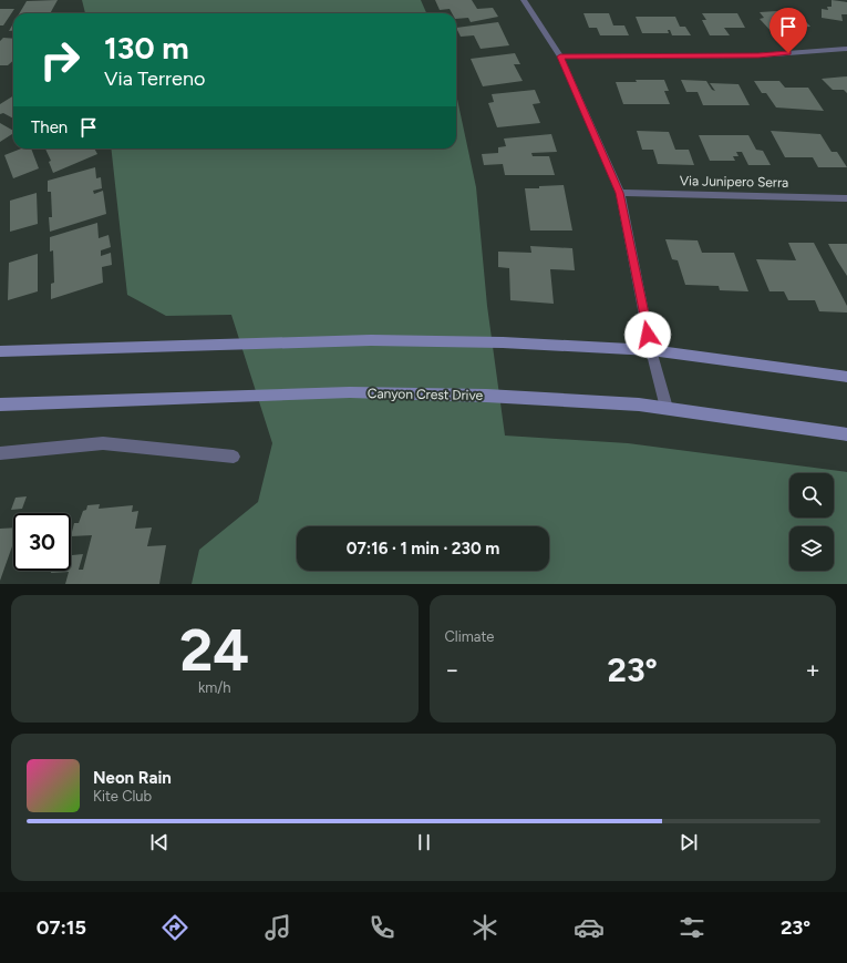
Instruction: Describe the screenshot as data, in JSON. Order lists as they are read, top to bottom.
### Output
{
  "streets": {
    "main road": ["Canyon Crest Drive"],
    "street": ["Via Junipero Serra"]
  },
  "page": {
    "turn": ["130 m", "Via Terreno"],
    "then": "Then",
    "limit": "30",
    "trip": "07:16 · 1 min · 230 m",
    "tile": [
      ["24", "km/h"],
      "Climate"
    ],
    "heat": ["−", "23°", "+"],
    "song": ["Neon Rain", "Kite Club"],
    "tabs": ["07:15", "23°"]
  }
}
